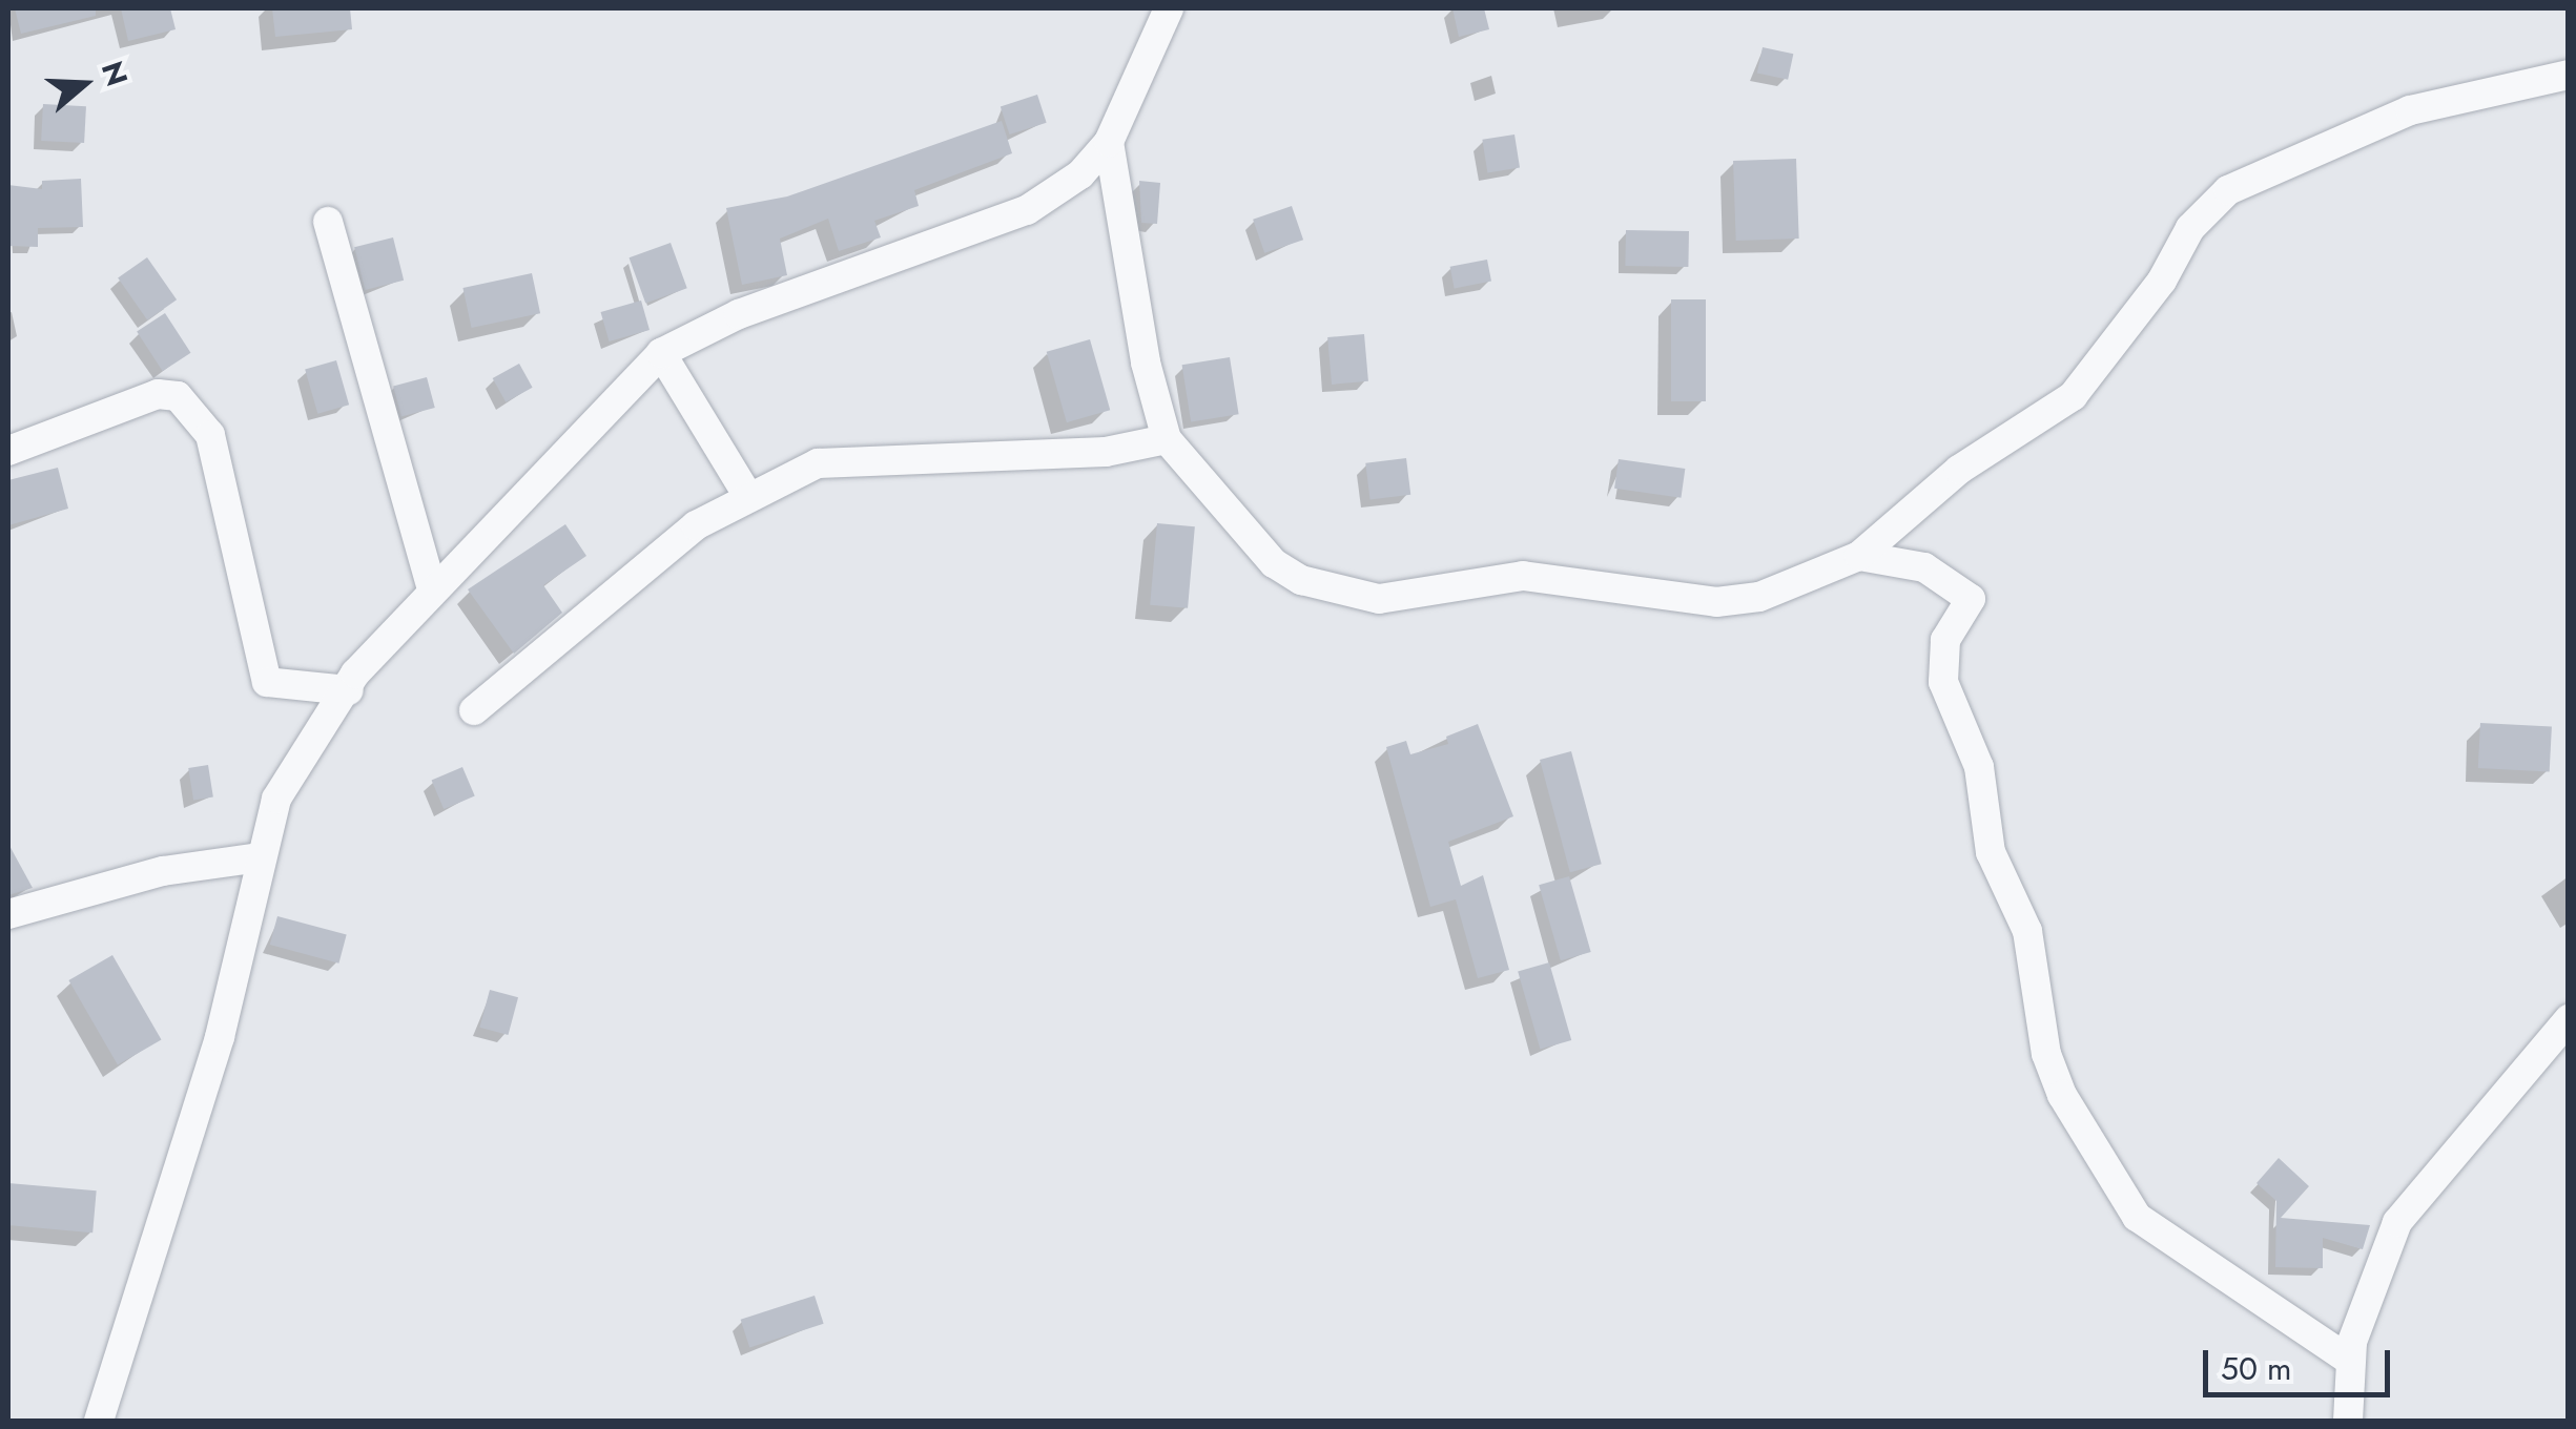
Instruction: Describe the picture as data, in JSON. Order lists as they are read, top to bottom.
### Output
{
  "scale_bar": "50 m",
  "north": "right"
}
